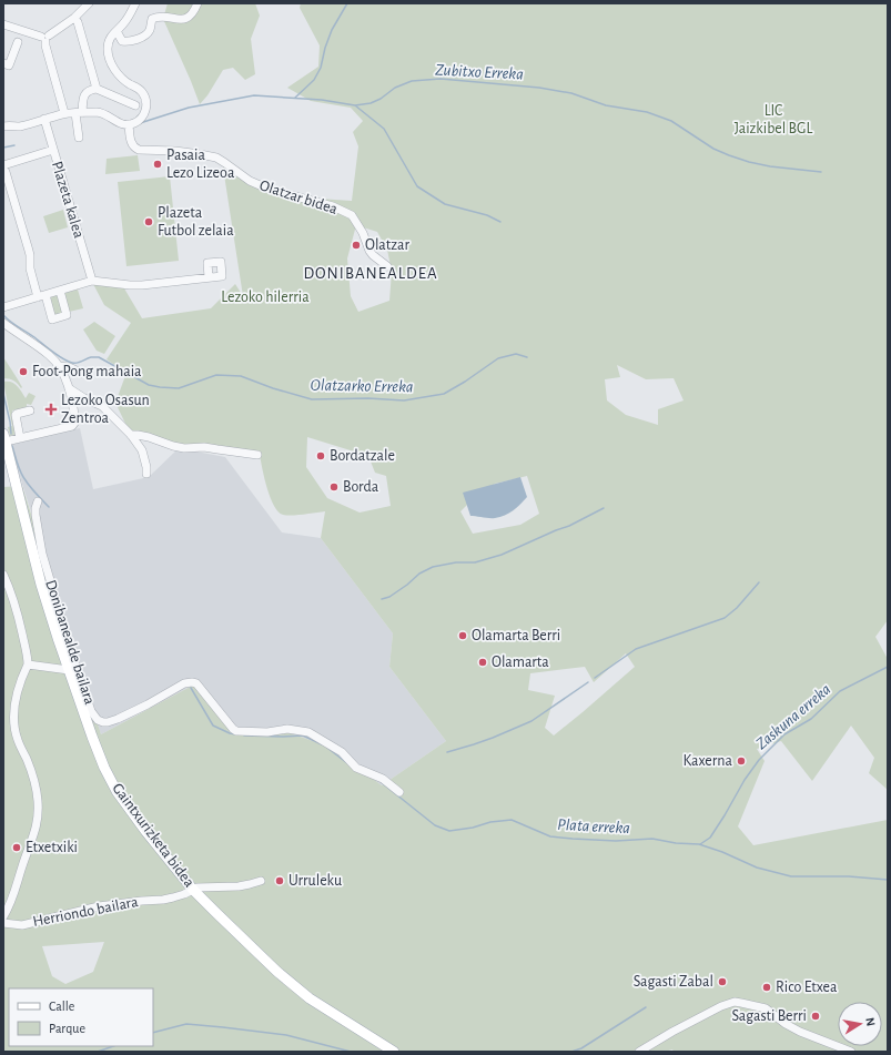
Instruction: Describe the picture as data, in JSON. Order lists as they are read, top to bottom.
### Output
{
  "streets": {
    "main road": ["Gaintxurizketa bidea"],
    "street": [
      "Olatzar bidea",
      "Plazeta kalea",
      "Donibanealde bailara",
      "Herriondo bailara"
    ]
  },
  "crossings": [
    ["Gaintxurizketa bidea", "Herriondo bailara"]
  ],
  "districts": ["DONIBANEALDEA"],
  "water": [
    "Zubitxo Erreka",
    "Olatzarko Erreka",
    "Zaskuna erreka",
    "Plata erreka"
  ],
  "parks": ["LIC Jaizkibel BGL", "Lezoko hilerria"],
  "places": {
    "other": [
      "Pasaia Lezo Lizeoa",
      "Plazeta Futbol zelaia",
      "Olatzar",
      "Foot-Pong mahaia",
      "Bordatzale",
      "Borda",
      "Olamarta Berri",
      "Olamarta",
      "Kaxerna",
      "Etxetxiki",
      "Urruleku",
      "Sagasti Zabal",
      "Rico Etxea",
      "Sagasti Berri"
    ],
    "health": ["Lezoko Osasun Zentroa"]
  },
  "legend": ["Calle", "Parque"],
  "north": "right"
}
